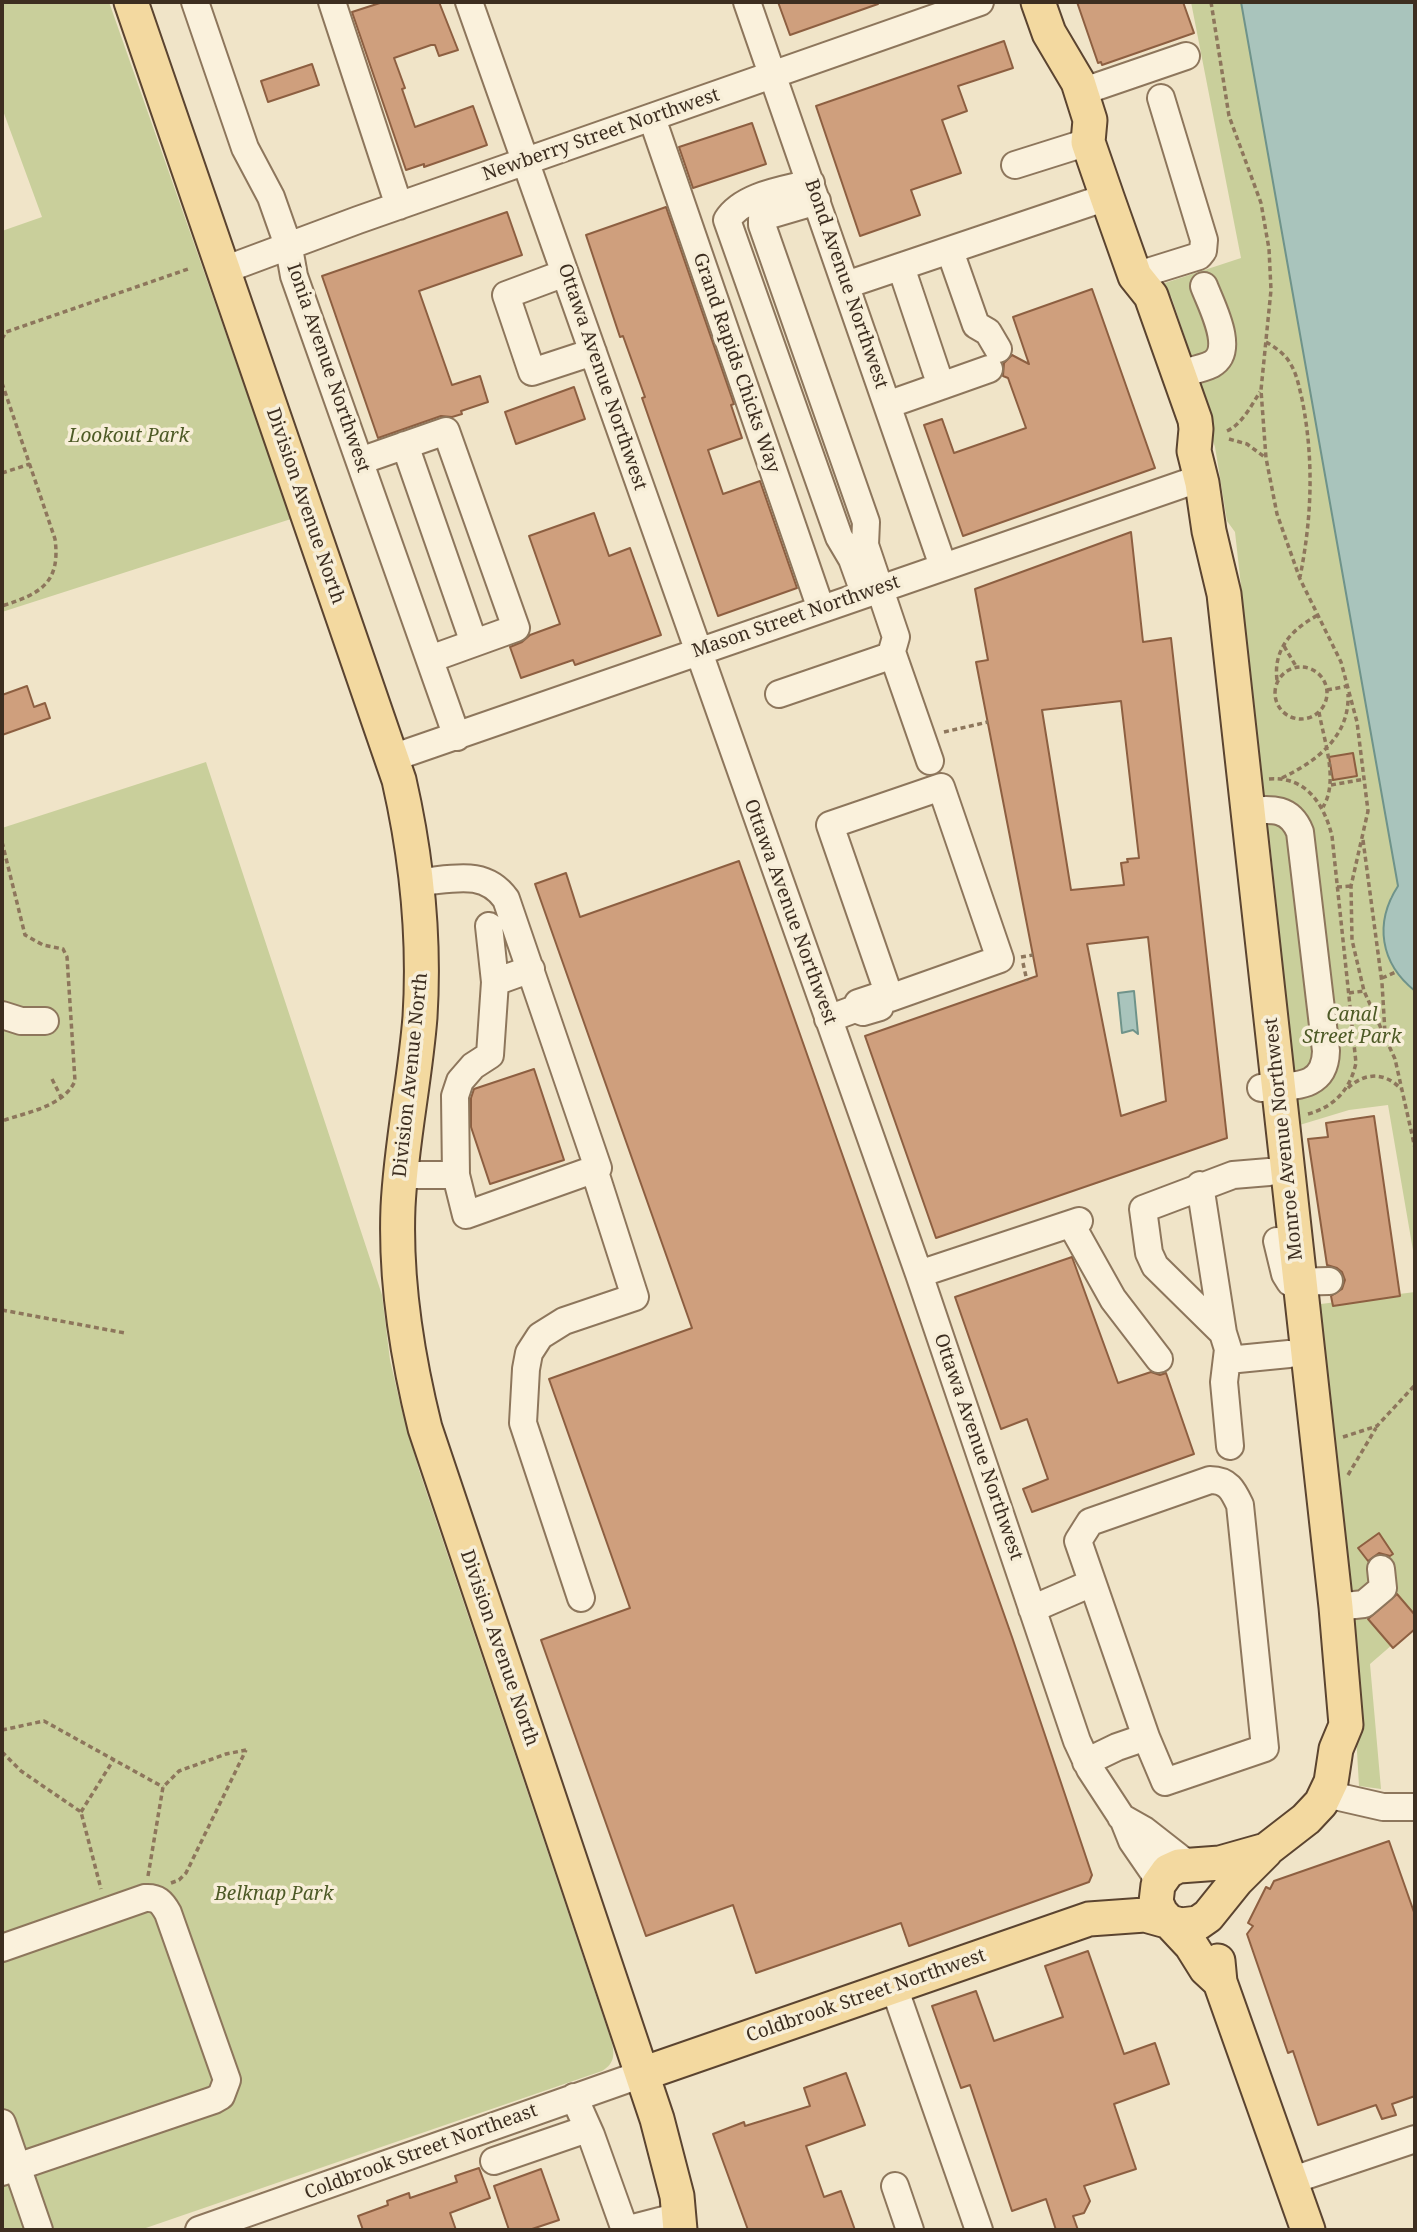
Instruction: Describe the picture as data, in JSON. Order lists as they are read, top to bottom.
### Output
{
  "streets": {
    "main road": [
      "Ottawa Avenue Northwest",
      "Division Avenue North",
      "Monroe Avenue Northwest",
      "Coldbrook Street Northwest"
    ],
    "street": [
      "Newberry Street Northwest",
      "Bond Avenue Northwest",
      "Grand Rapids Chicks Way",
      "Ionia Avenue Northwest",
      "Mason Street Northwest",
      "Coldbrook Street Northeast"
    ]
  },
  "crossings": [
    ["Newberry Street Northwest", "Bond Avenue Northwest"],
    ["Newberry Street Northwest", "Grand Rapids Chicks Way"],
    ["Newberry Street Northwest", "Ionia Avenue Northwest"],
    ["Newberry Street Northwest", "Ottawa Avenue Northwest"],
    ["Newberry Street Northwest", "Division Avenue North"],
    ["Bond Avenue Northwest", "Mason Street Northwest"],
    ["Grand Rapids Chicks Way", "Mason Street Northwest"],
    ["Ionia Avenue Northwest", "Mason Street Northwest"],
    ["Ottawa Avenue Northwest", "Mason Street Northwest"],
    ["Ottawa Avenue Northwest", "Monroe Avenue Northwest"],
    ["Ottawa Avenue Northwest", "Coldbrook Street Northwest"],
    ["Division Avenue North", "Mason Street Northwest"],
    ["Division Avenue North", "Coldbrook Street Northwest"],
    ["Division Avenue North", "Coldbrook Street Northeast"],
    ["Mason Street Northwest", "Monroe Avenue Northwest"],
    ["Monroe Avenue Northwest", "Coldbrook Street Northwest"],
    ["Coldbrook Street Northwest", "Coldbrook Street Northeast"]
  ],
  "parks": ["Lookout Park", "Canal Street Park", "Belknap Park"]
}
